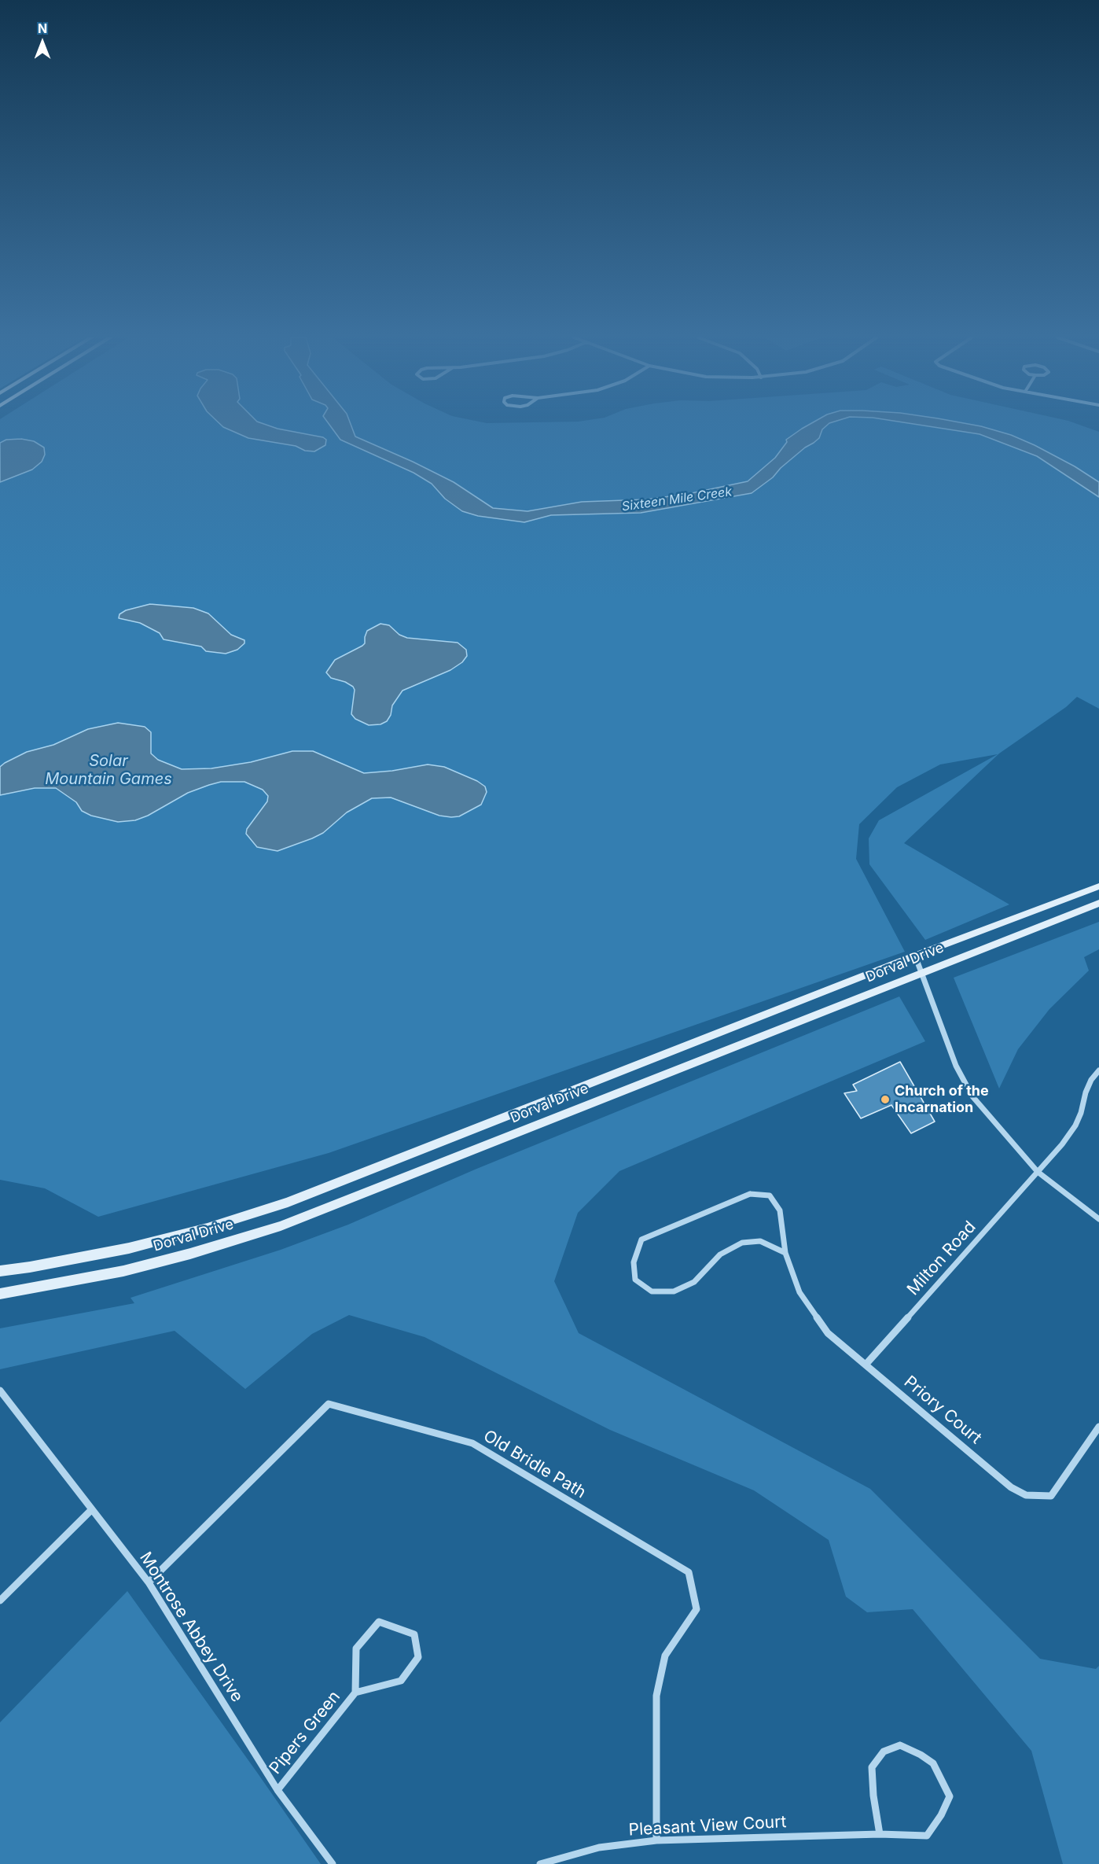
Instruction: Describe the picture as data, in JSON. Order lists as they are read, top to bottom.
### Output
{
  "streets": {
    "main road": ["Dorval Drive"],
    "street": [
      "Milton Road",
      "Priory Court",
      "Old Bridle Path",
      "Montrose Abbey Drive",
      "Pipers Green",
      "Pleasant View Court"
    ]
  },
  "crossings": [
    ["Milton Road", "Priory Court"],
    ["Old Bridle Path", "Montrose Abbey Drive"],
    ["Old Bridle Path", "Pleasant View Court"],
    ["Montrose Abbey Drive", "Pipers Green"]
  ],
  "water": ["Sixteen Mile Creek", "Solar Mountain Games"],
  "places": ["Church of the Incarnation"],
  "north": "top"
}
